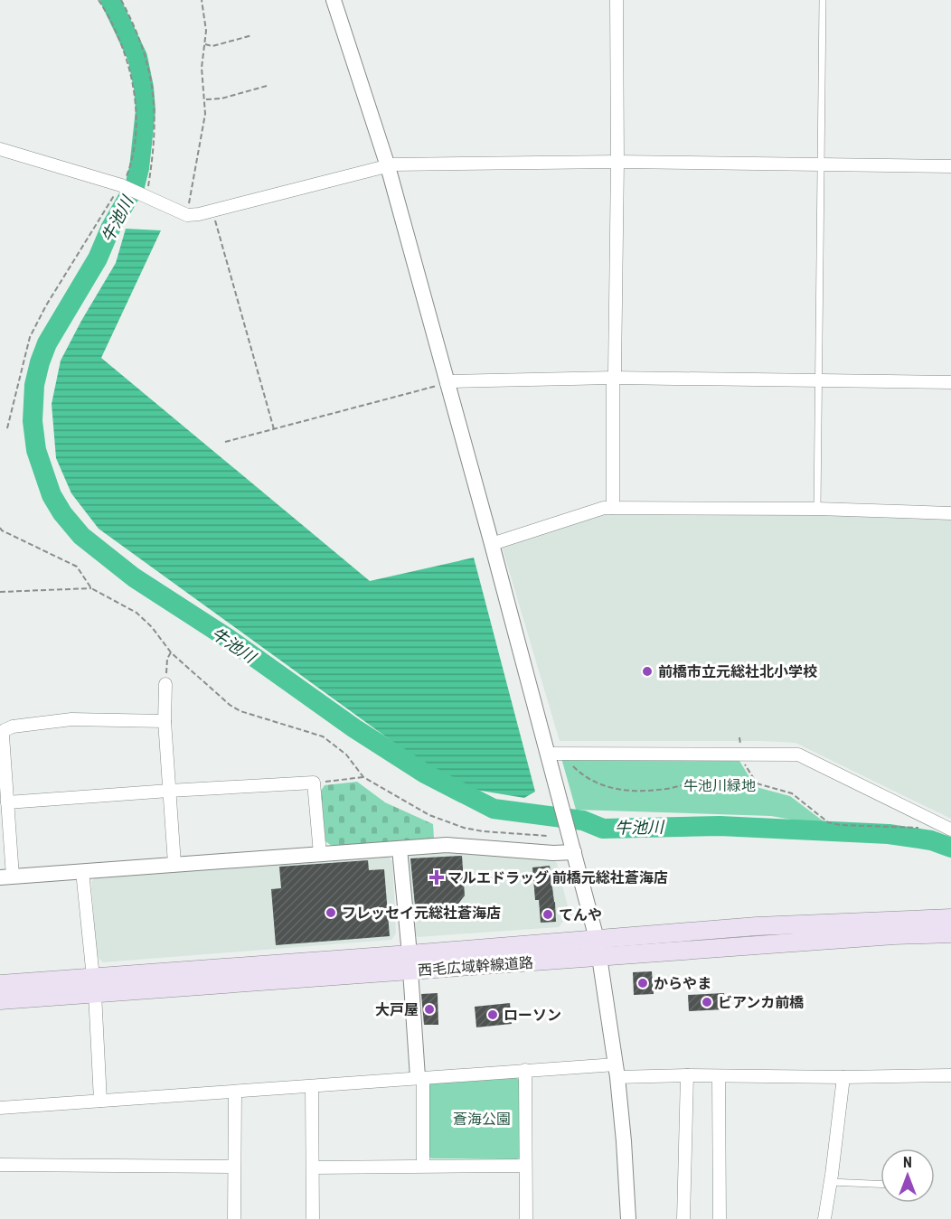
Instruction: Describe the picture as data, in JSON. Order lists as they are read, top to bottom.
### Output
{
  "streets": {
    "main road": ["西毛広域幹線道路"]
  },
  "water": ["牛池川"],
  "parks": ["牛池川緑地", "蒼海公園"],
  "places": {
    "other": [
      "前橋市立元総社北小学校",
      "フレッセイ元総社蒼海店",
      "てんや",
      "からやま",
      "ビアンカ前橋",
      "大戸屋",
      "ローソン"
    ],
    "health": ["マルエドラッグ 前橋元総社蒼海店"]
  },
  "north": "top"
}
